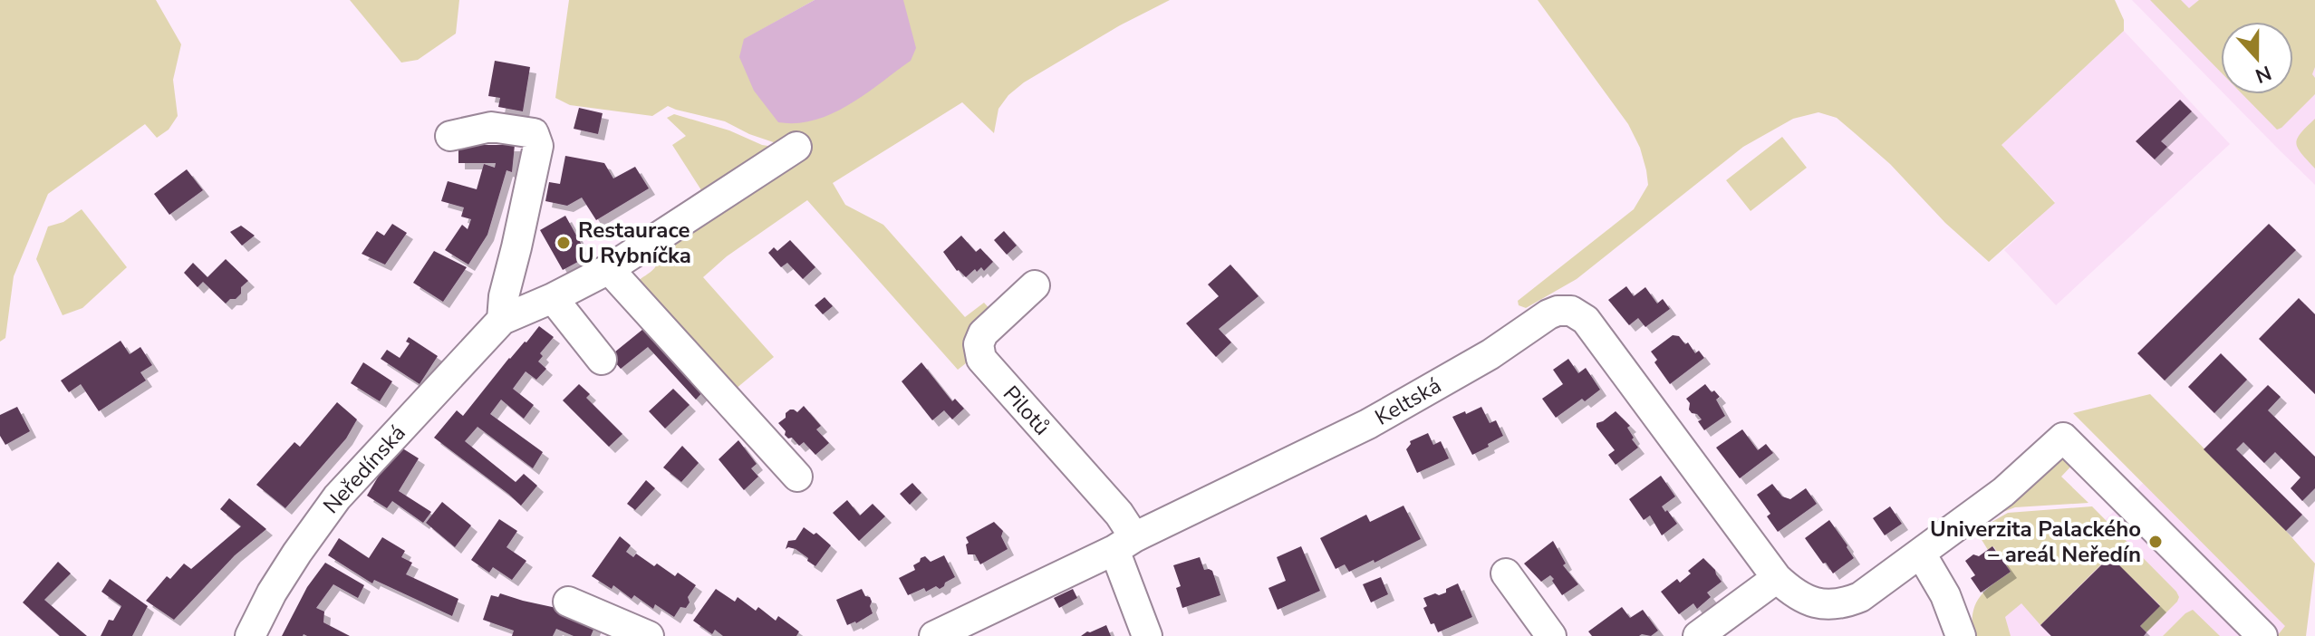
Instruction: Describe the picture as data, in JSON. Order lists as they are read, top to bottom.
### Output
{
  "streets": {
    "street": ["Keltská", "Pilotů", "Neředínská"]
  },
  "crossings": [
    ["Keltská", "Pilotů"]
  ],
  "places": ["Restaurace U Rybníčka", "Univerzita Palackého – areál Neředín"],
  "north": "bottom"
}
